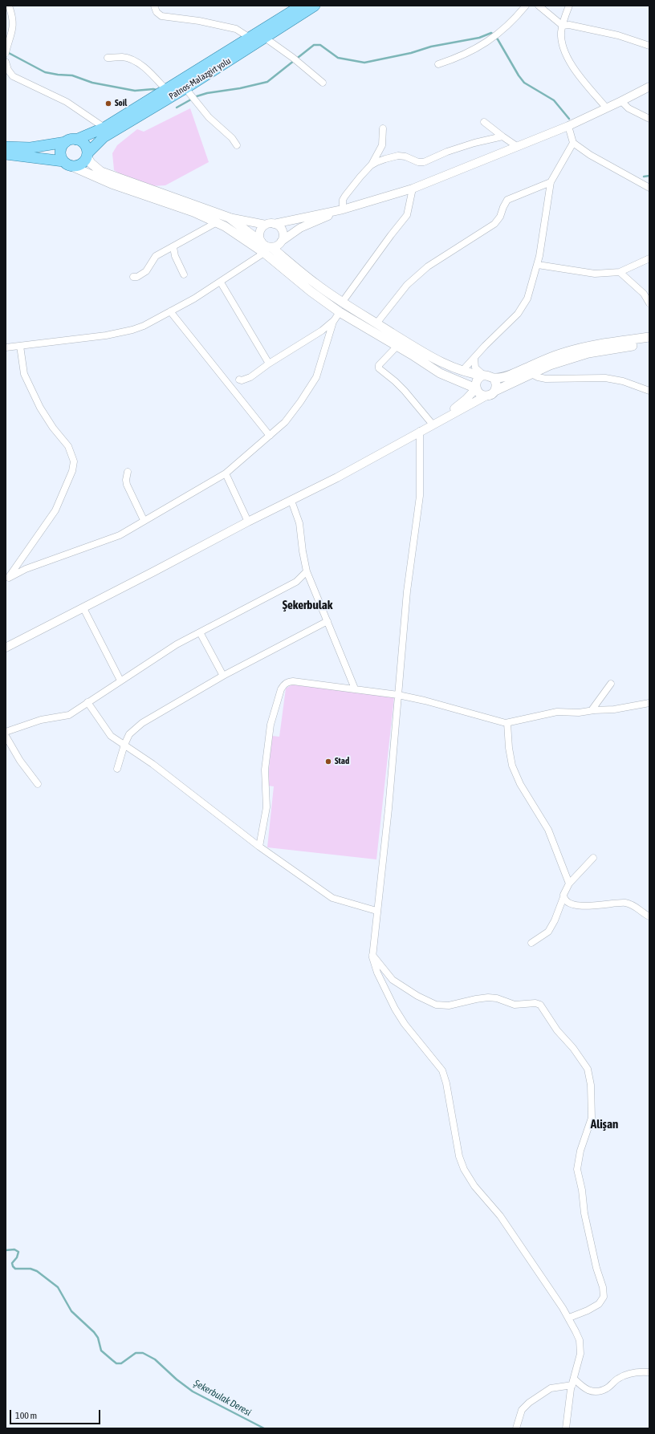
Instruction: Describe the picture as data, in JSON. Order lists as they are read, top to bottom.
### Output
{
  "streets": {
    "main road": ["Patnos-Malazgirt yolu"]
  },
  "districts": ["Şekerbulak", "Alişan"],
  "water": ["Şekerbulak Deresi"],
  "places": ["Soil", "Stad"],
  "scale_bar": "100 m"
}
